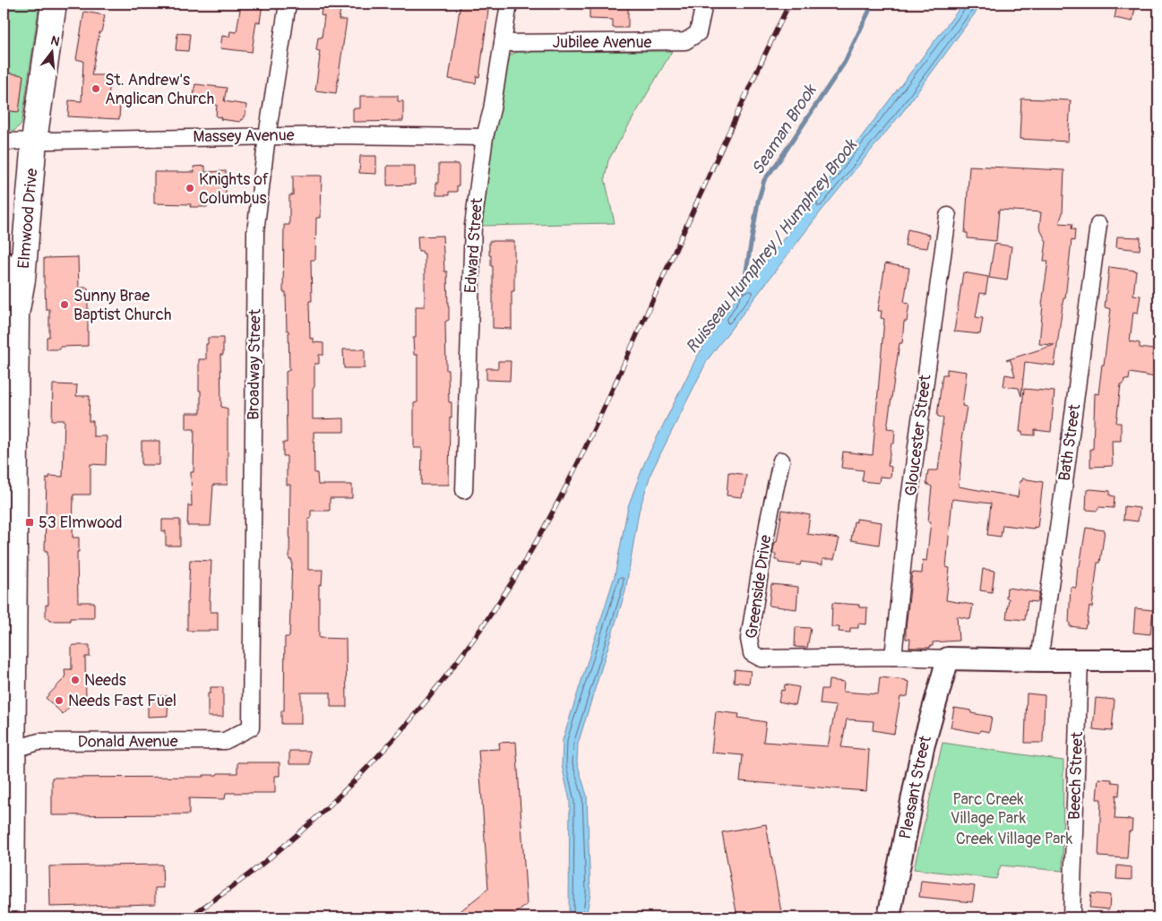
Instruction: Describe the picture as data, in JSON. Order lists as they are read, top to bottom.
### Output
{
  "streets": {
    "main road": ["Elmwood Drive"],
    "street": [
      "Jubilee Avenue",
      "Massey Avenue",
      "Edward Street",
      "Broadway Street",
      "Gloucester Street",
      "Bath Street",
      "Greenside Drive",
      "Donald Avenue",
      "Beech Street",
      "Pleasant Street"
    ]
  },
  "crossings": [
    ["Jubilee Avenue", "Edward Street"],
    ["Massey Avenue", "Elmwood Drive"],
    ["Massey Avenue", "Edward Street"],
    ["Massey Avenue", "Broadway Street"],
    ["Elmwood Drive", "Donald Avenue"],
    ["Broadway Street", "Donald Avenue"],
    ["Gloucester Street", "Greenside Drive"]
  ],
  "water": ["Seaman Brook", "Ruisseau Humphrey / Humphrey Brook"],
  "parks": ["Parc Creek Village Park", "Creek Village Park"],
  "places": {
    "other": [
      "St. Andrew's Anglican Church",
      "Knights of Columbus",
      "Sunny Brae Baptist Church",
      "Needs",
      "Needs Fast Fuel"
    ],
    "transit": ["53 Elmwood"]
  },
  "north": "top"
}
